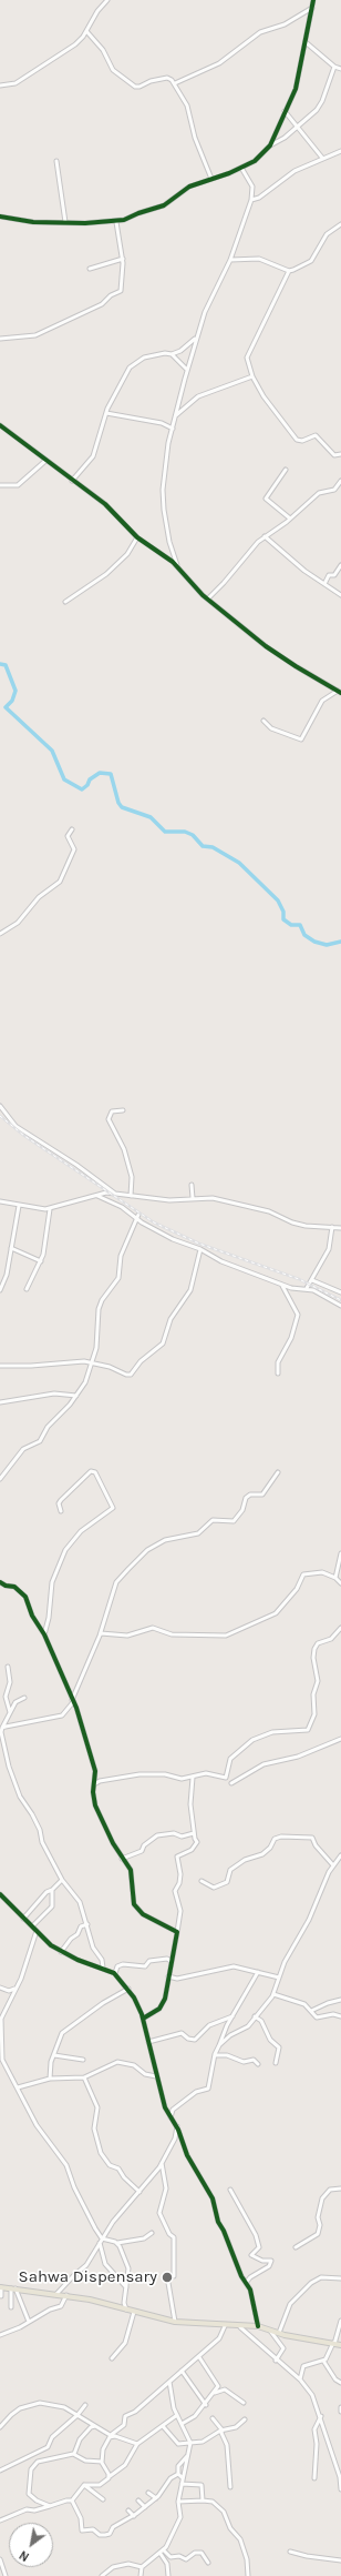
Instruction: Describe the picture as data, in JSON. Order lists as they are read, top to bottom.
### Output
{
  "places": ["Sahwa Dispensary"],
  "north": "bottom left"
}
